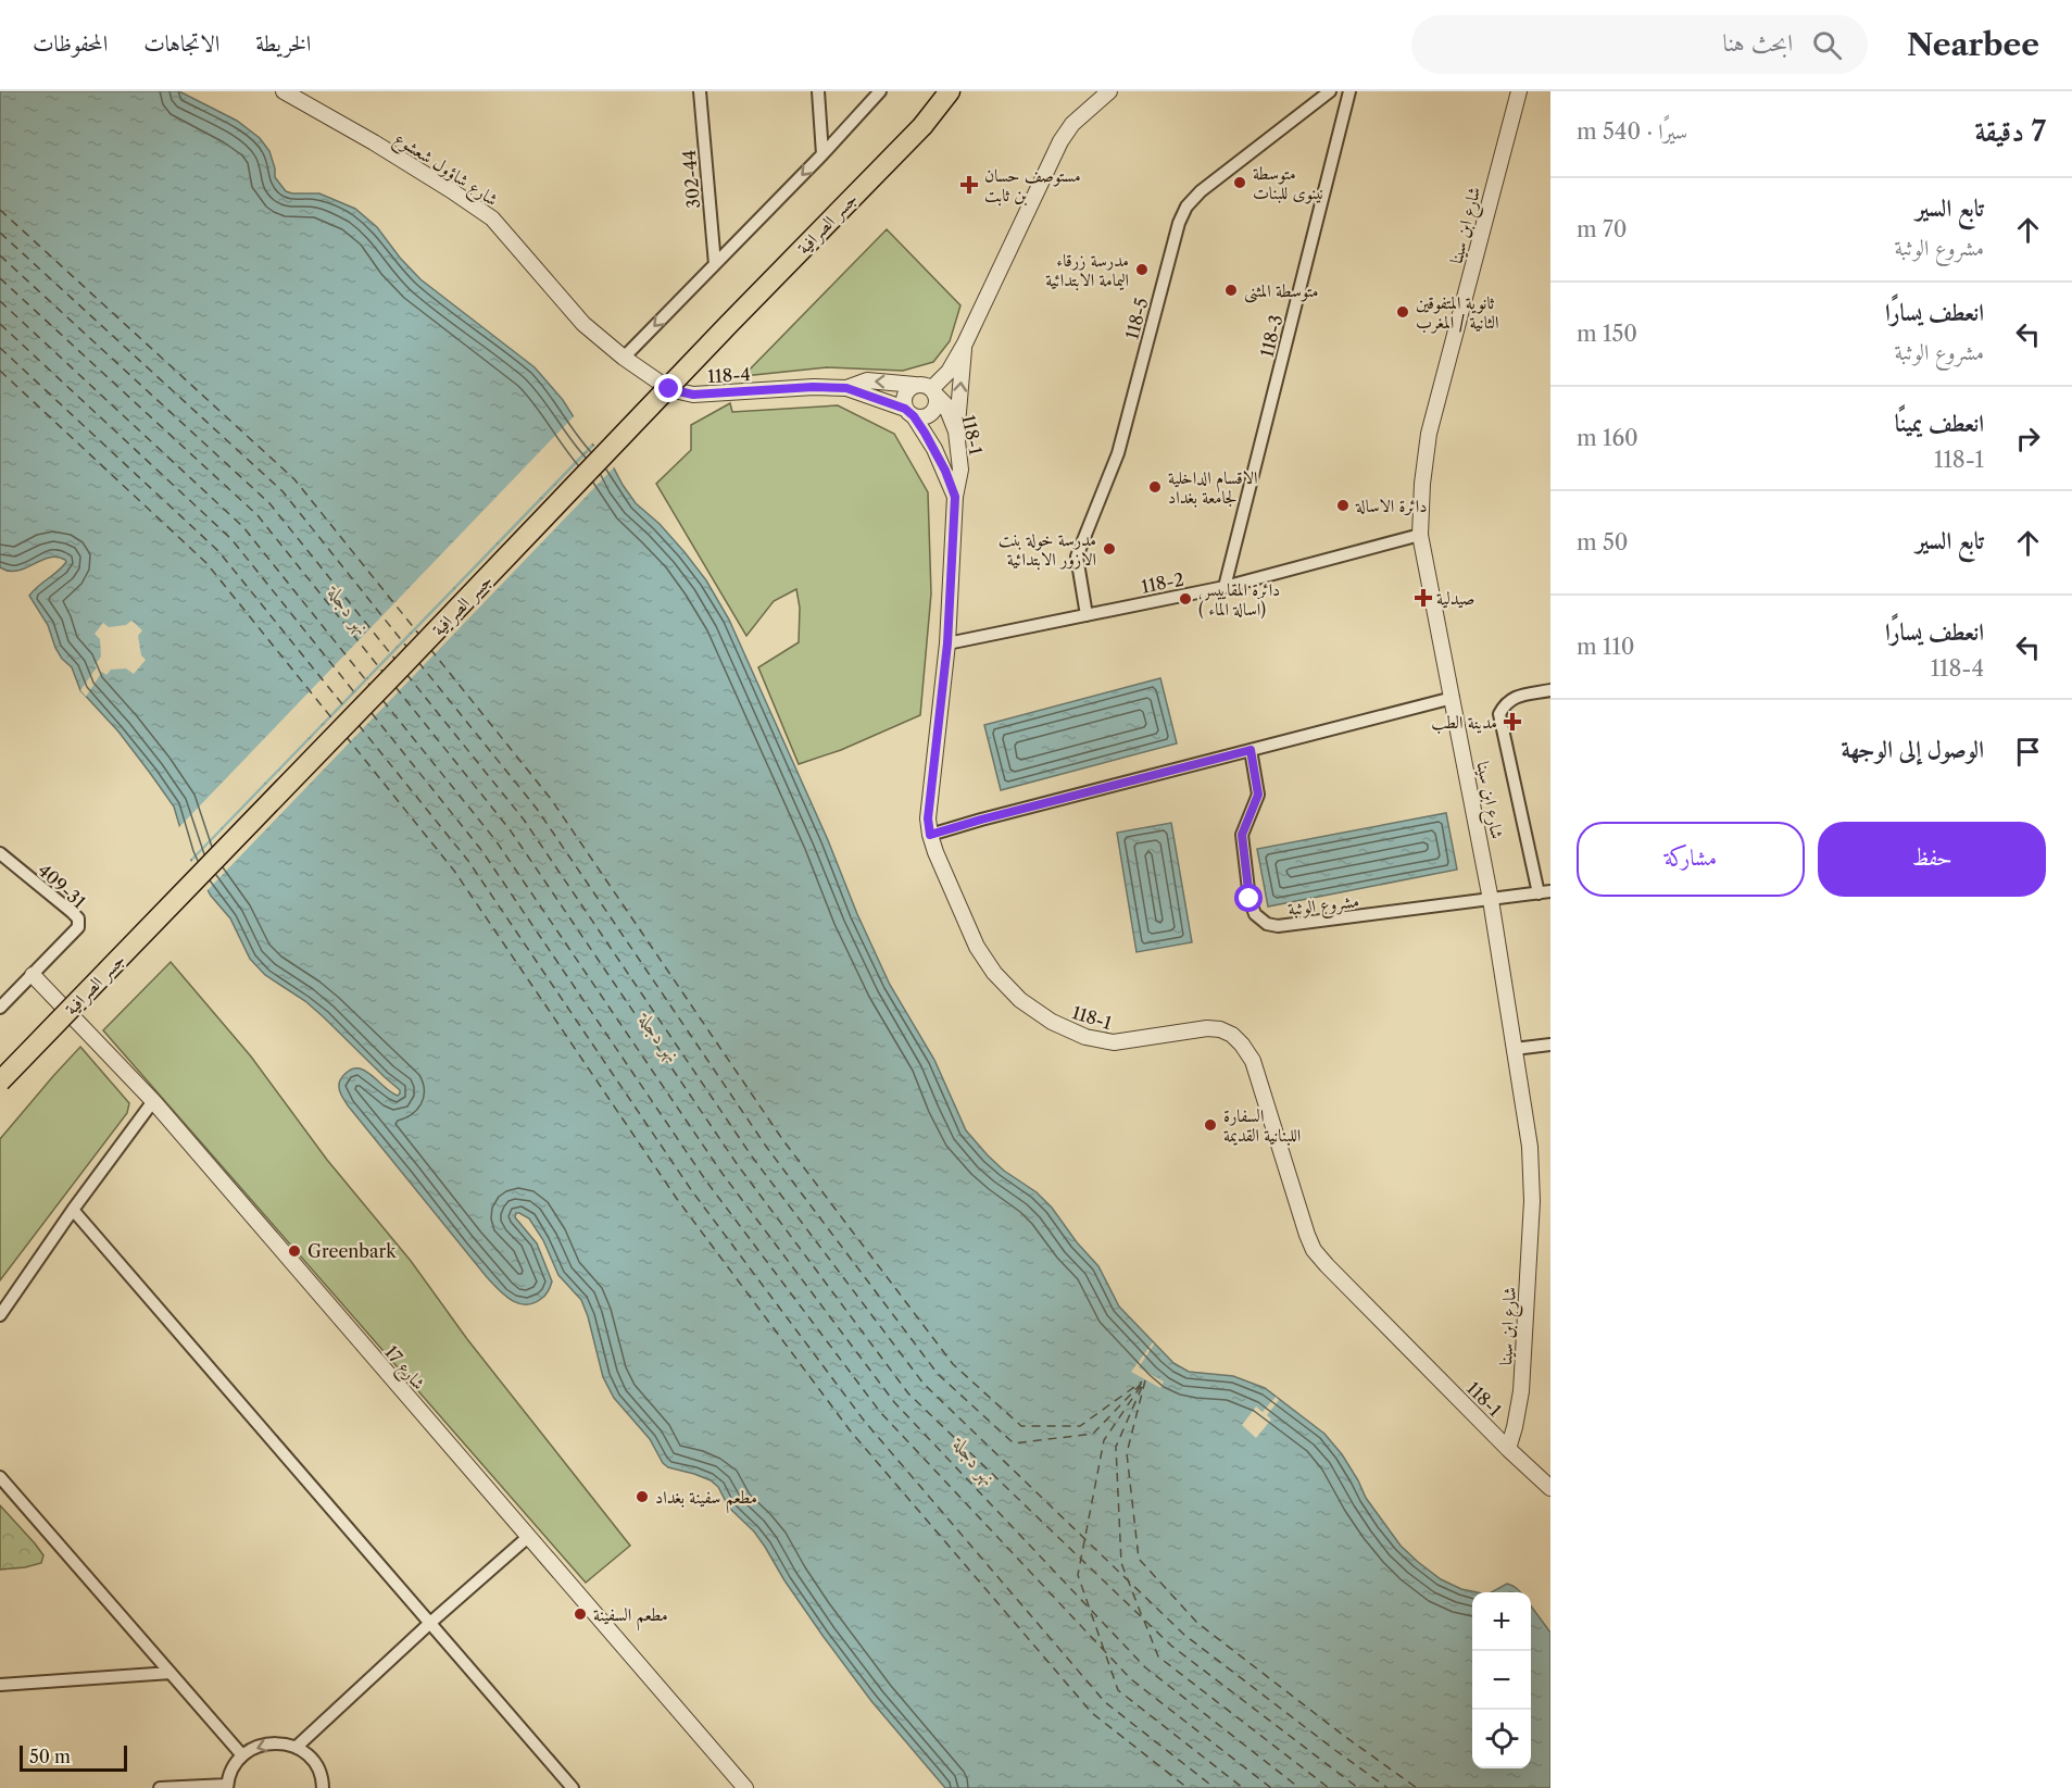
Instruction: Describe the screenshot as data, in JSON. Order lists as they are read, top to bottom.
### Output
{
  "streets": {
    "main road": ["جسر الصرافية"],
    "street": [
      "شارع شاؤول شعشوع",
      "302-44",
      "شارع ابن سينا",
      "118-5",
      "118-3",
      "118-4",
      "118-1",
      "118-2",
      "409-31",
      "مشروع الوثبة",
      "شارع 17"
    ]
  },
  "crossings": [
    ["شارع شاؤول شعشوع", "118-4"],
    ["شارع ابن سينا", "118-1"],
    ["شارع ابن سينا", "118-2"],
    ["شارع ابن سينا", "مشروع الوثبة"],
    ["118-5", "118-2"],
    ["118-3", "118-2"],
    ["118-4", "118-1"],
    ["118-1", "118-2"],
    ["409-31", "شارع 17"]
  ],
  "water": ["نهر دجلة"],
  "places": {
    "other": [
      "متوسطة نينوى للبنات",
      "مدرسة زرقاء اليمامة الابتدائية",
      "متوسطة المثنى",
      "ثانوية المتفوقين الثانية / المغرب",
      "الاقسام الداخلية لجامعة بغداد",
      "دائرة الاسالة",
      "مدرسة خولة بنت الازور الابتدائية",
      "دائرة المقاييس ( اسالة الماء)",
      "السفارة اللبنانية القديمة",
      "Greenbark",
      "مطعم سفينة بغداد",
      "مطعم السفينة"
    ],
    "health": ["مستوصف حسان بن ثابت", "صيدلية", "مدينة الطب"]
  },
  "scale_bar": "50 m",
  "page": {
    "header": "Nearbee",
    "search": "ابحث هنا",
    "nav": ["الخريطة", "الاتجاهات", "المحفوظات"],
    "heading": ["7 دقيقة", "سيرًا · 540 m"],
    "list": [
      ["تابع السير", "مشروع الوثبة", "70 m"],
      ["انعطف يسارًا", "مشروع الوثبة", "150 m"],
      ["انعطف يمينًا", "118-1", "160 m"],
      ["تابع السير", "50 m"],
      ["انعطف يسارًا", "118-4", "110 m"],
      "الوصول إلى الوجهة"
    ],
    "buttons": ["حفظ", "مشاركة"],
    "map_buttons": ["+", "−"],
    "scale": "50 m"
  }
}
